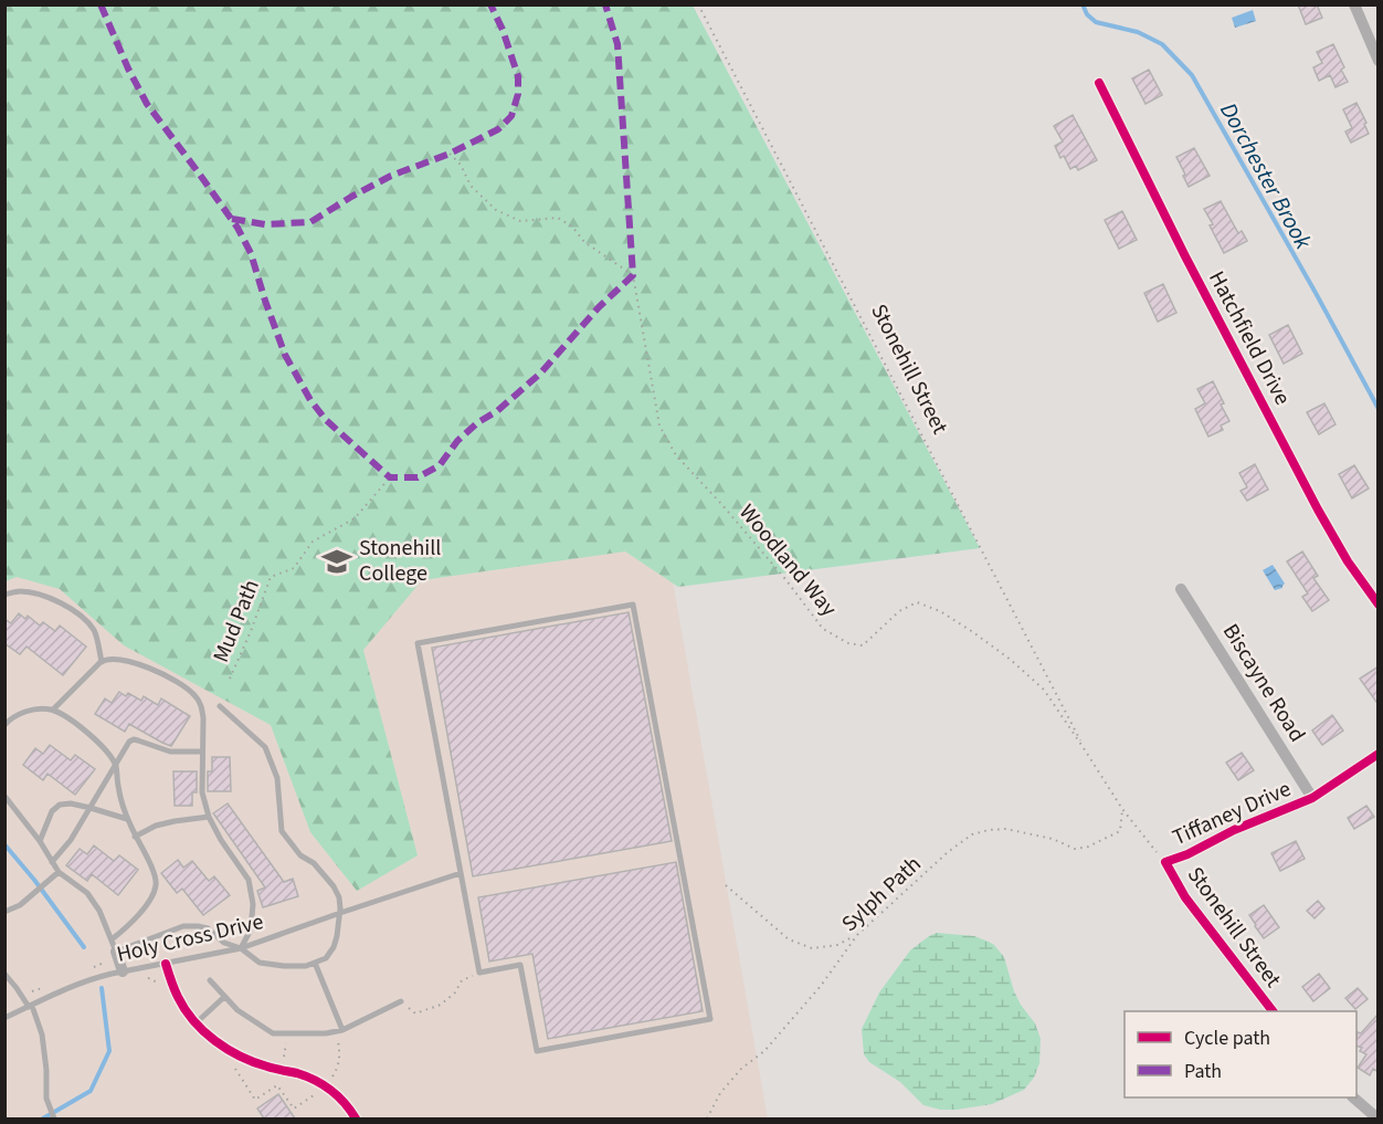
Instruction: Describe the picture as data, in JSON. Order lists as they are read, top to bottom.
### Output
{
  "streets": {
    "street": [
      "Hatchfield Drive",
      "Stonehill Street",
      "Biscayne Road",
      "Tiffaney Drive"
    ],
    "lane": ["Holy Cross Drive"],
    "path": ["Woodland Way", "Mud Path", "Sylph Path"]
  },
  "crossings": [
    ["Stonehill Street", "Woodland Way"],
    ["Stonehill Street", "Tiffaney Drive"],
    ["Biscayne Road", "Tiffaney Drive"]
  ],
  "water": ["Dorchester Brook"],
  "places": {
    "school or university": ["Stonehill College"]
  },
  "legend": ["Cycle path", "Path"]
}
